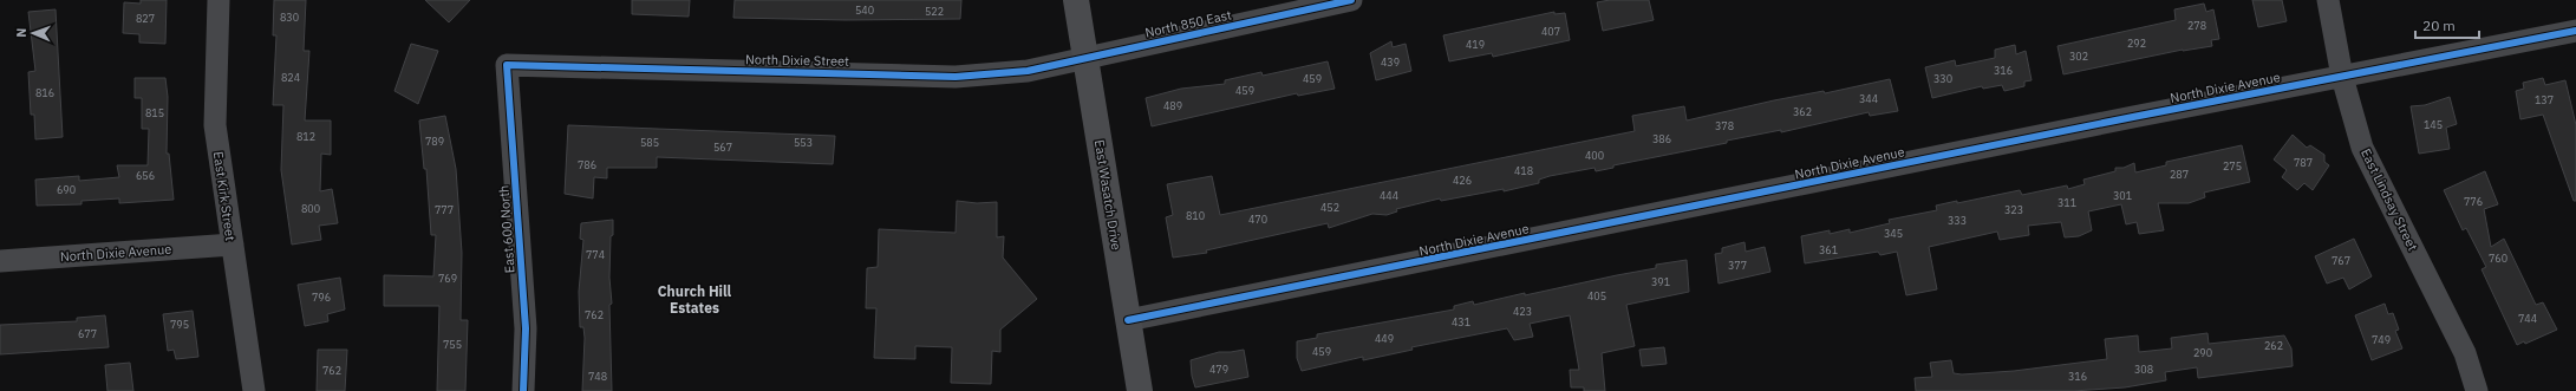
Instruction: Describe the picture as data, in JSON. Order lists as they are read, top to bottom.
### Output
{
  "streets": {
    "street": [
      "North 850 East",
      "North Dixie Street",
      "North Dixie Avenue",
      "East Wasatch Drive",
      "East Kirk Street",
      "East Lindsay Street",
      "East 600 North"
    ]
  },
  "crossings": [
    ["North 850 East", "North Dixie Street"],
    ["North 850 East", "East Wasatch Drive"],
    ["North Dixie Street", "East Wasatch Drive"],
    ["North Dixie Street", "East 600 North"],
    ["North Dixie Avenue", "East Wasatch Drive"],
    ["North Dixie Avenue", "East Kirk Street"],
    ["North Dixie Avenue", "East Lindsay Street"]
  ],
  "districts": ["Church Hill Estates"],
  "house_numbers": [
    "540",
    "522",
    "830",
    "827",
    "278",
    "407",
    "292",
    "419",
    "302",
    "439",
    "316",
    "824",
    "459",
    "330",
    "459",
    "816",
    "344",
    "137",
    "489",
    "362",
    "815",
    "145",
    "378",
    "812",
    "386",
    "789",
    "585",
    "553",
    "567",
    "400",
    "787",
    "786",
    "275",
    "418",
    "287",
    "656",
    "426",
    "690",
    "444",
    "301",
    "776",
    "311",
    "452",
    "800",
    "777",
    "323",
    "810",
    "470",
    "333",
    "345",
    "361",
    "774",
    "760",
    "767",
    "377",
    "769",
    "391",
    "405",
    "796",
    "423",
    "762",
    "744",
    "431",
    "795",
    "677",
    "449",
    "749",
    "755",
    "262",
    "459",
    "290",
    "479",
    "308",
    "762",
    "748",
    "316"
  ],
  "scale_bar": "20 m",
  "north": "left"
}
